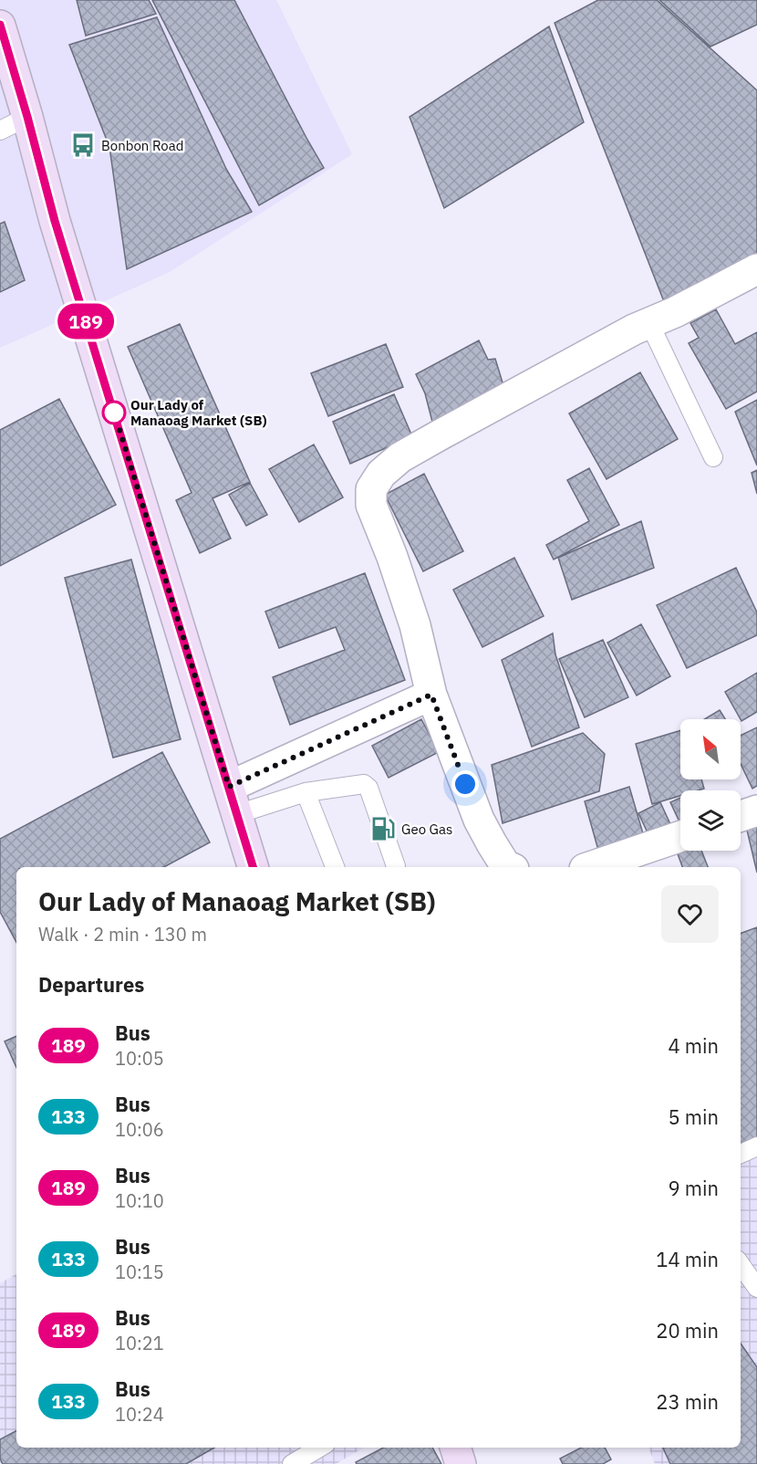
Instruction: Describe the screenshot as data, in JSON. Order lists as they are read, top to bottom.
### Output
{
  "places": {
    "bus stop": ["Bonbon Road"],
    "other": ["Our Lady of Manaoag Market (SB)"],
    "fuel station": ["Geo Gas"]
  },
  "lines": ["bus line 189"],
  "north": "top left",
  "page": {
    "on_map": "189",
    "heading": [
      ["Our Lady of Manaoag Market (SB)", "Walk · 2 min · 130 m"],
      "Departures"
    ],
    "list": [
      {
        "mark": "189",
        "name": "Bus",
        "note": "10:05",
        "value": "4 min"
      },
      {
        "mark": "133",
        "name": "Bus",
        "note": "10:06",
        "value": "5 min"
      },
      {
        "mark": "189",
        "name": "Bus",
        "note": "10:10",
        "value": "9 min"
      },
      {
        "mark": "133",
        "name": "Bus",
        "note": "10:15",
        "value": "14 min"
      },
      {
        "mark": "189",
        "name": "Bus",
        "note": "10:21",
        "value": "20 min"
      },
      {
        "mark": "133",
        "name": "Bus",
        "note": "10:24",
        "value": "23 min"
      }
    ]
  }
}
